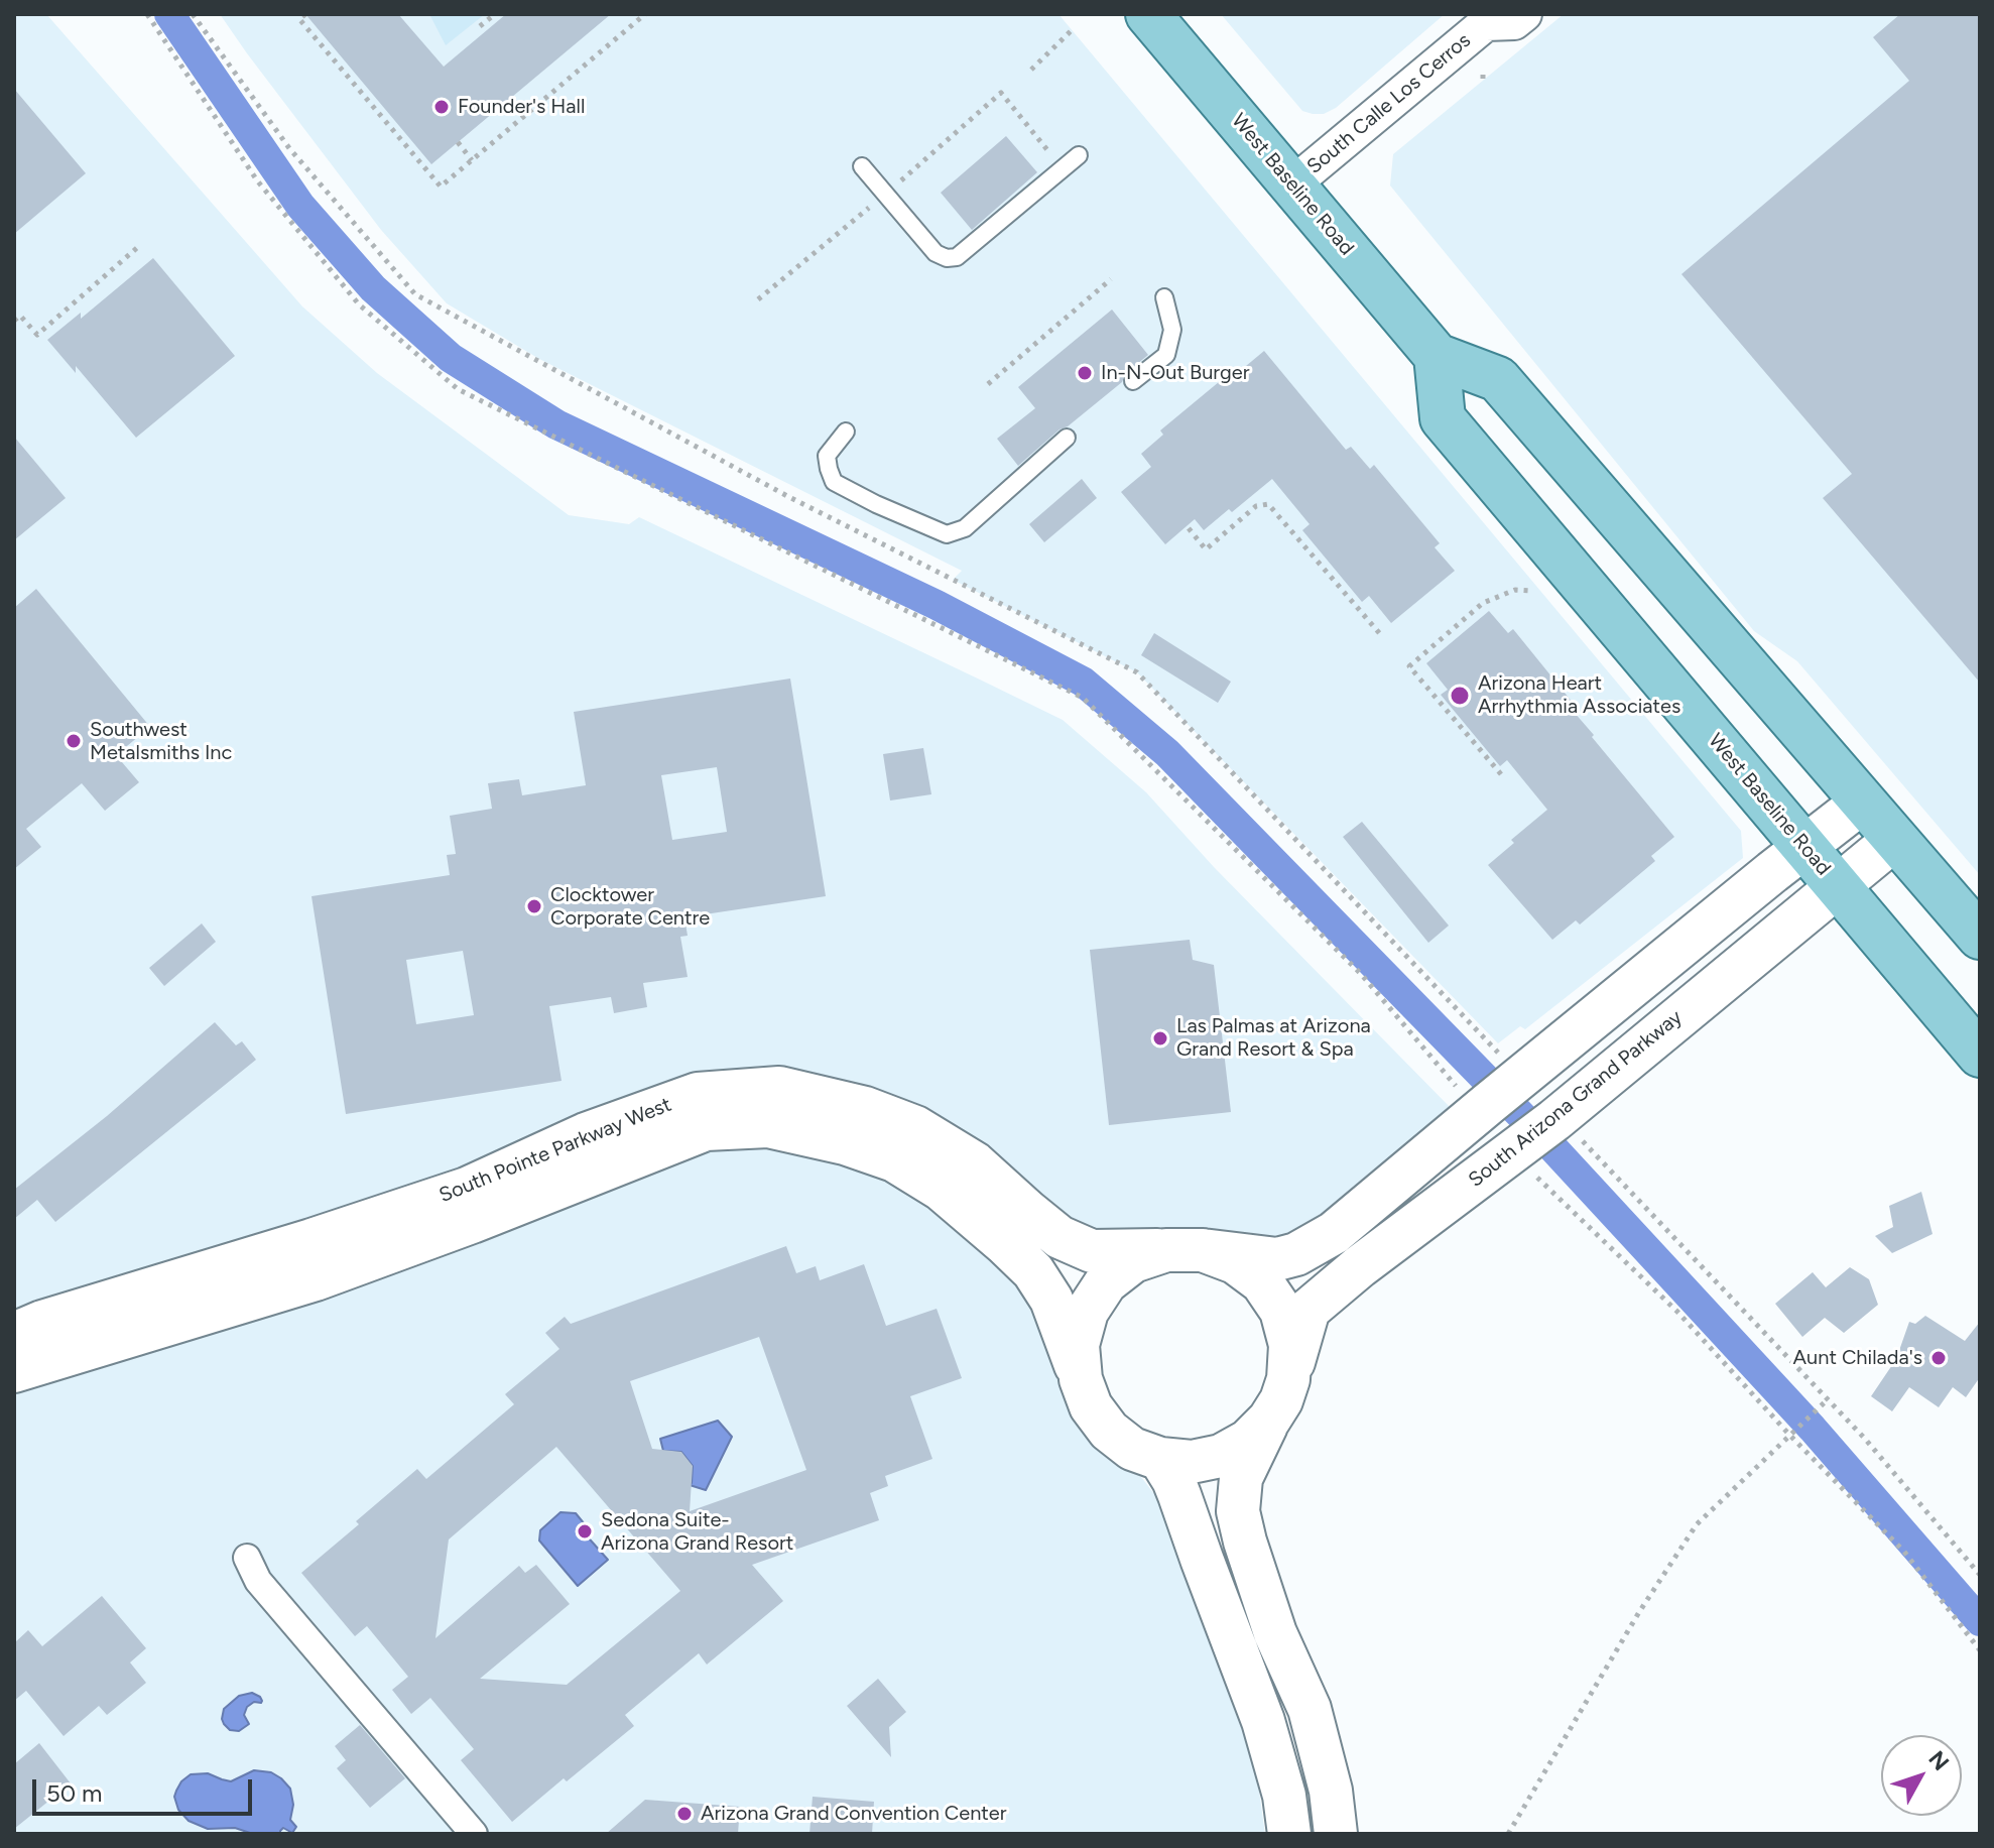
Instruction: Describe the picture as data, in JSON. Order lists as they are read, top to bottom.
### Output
{
  "streets": {
    "main road": ["West Baseline Road"],
    "street": ["South Calle Los Cerros", "South Arizona Grand Parkway", "South Pointe Parkway West"]
  },
  "crossings": [
    ["South Calle Los Cerros", "West Baseline Road"],
    ["West Baseline Road", "South Arizona Grand Parkway"],
    ["South Arizona Grand Parkway", "South Pointe Parkway West"]
  ],
  "places": [
    "Founder's Hall",
    "In-N-Out Burger",
    "Arizona Heart Arrhythmia Associates",
    "Southwest Metalsmiths Inc",
    "Clocktower Corporate Centre",
    "Las Palmas at Arizona Grand Resort & Spa",
    "Aunt Chilada's",
    "Sedona Suite- Arizona Grand Resort",
    "Arizona Grand Convention Center"
  ],
  "scale_bar": "50 m",
  "north": "top right"
}
